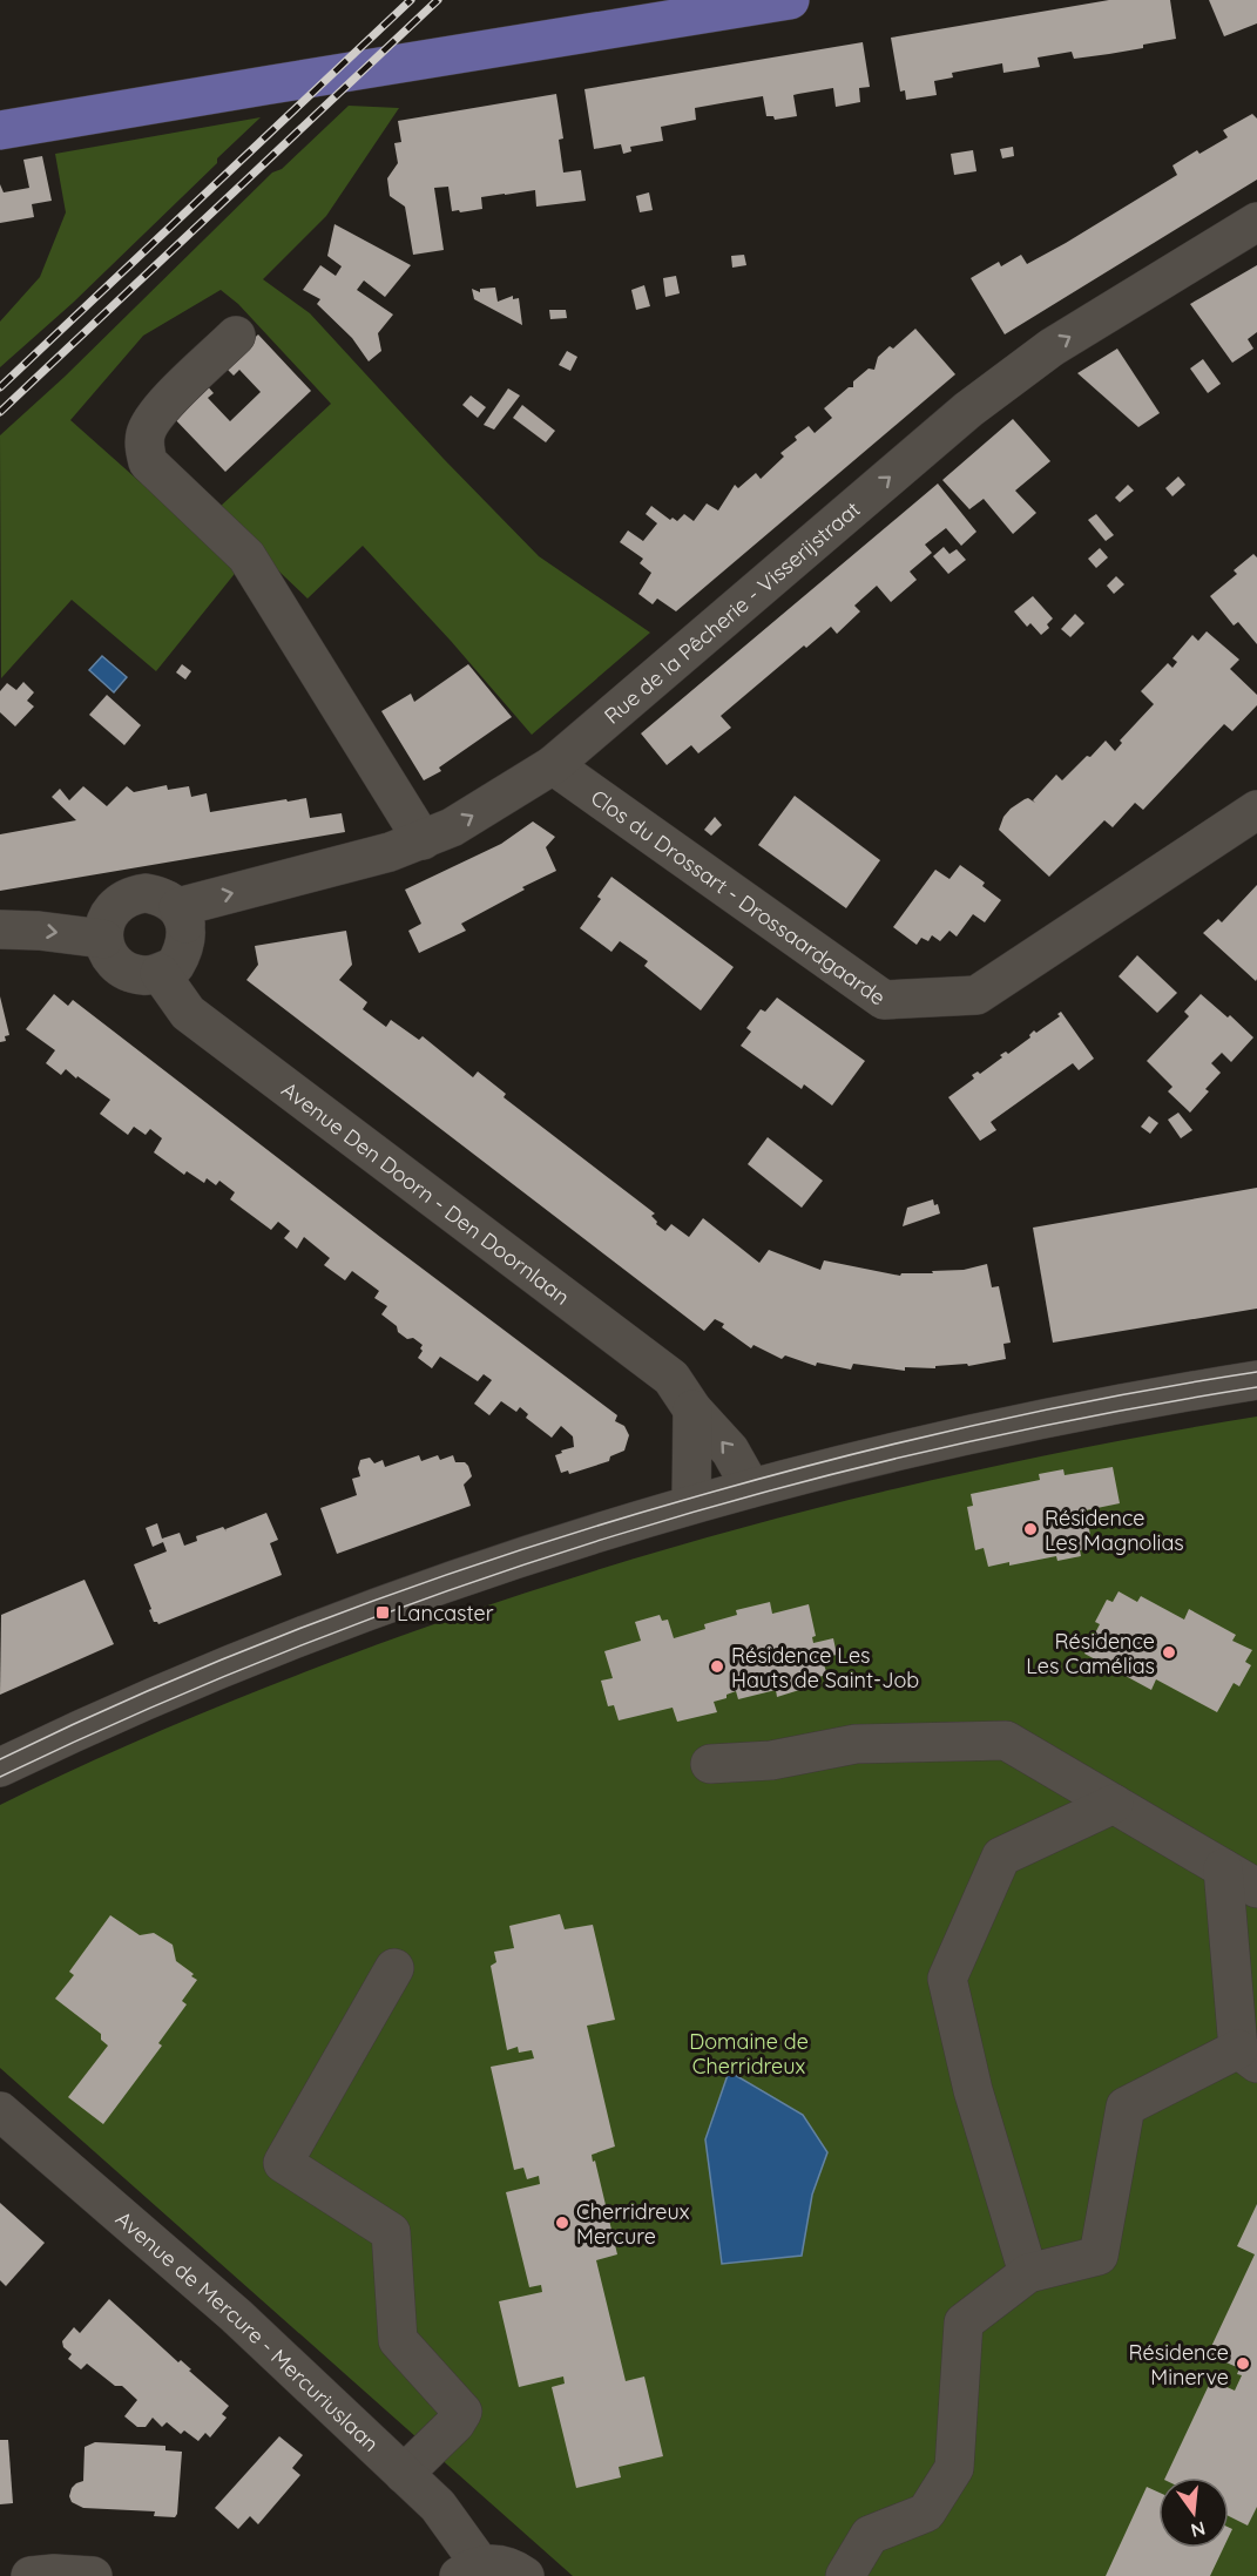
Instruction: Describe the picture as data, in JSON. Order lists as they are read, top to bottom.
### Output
{
  "streets": {
    "street": [
      "Rue de la Pêcherie - Visserijstraat",
      "Clos du Drossart - Drossaardgaarde",
      "Avenue Den Doorn - Den Doornlaan",
      "Avenue de Mercure - Mercuriuslaan"
    ]
  },
  "crossings": [
    ["Rue de la Pêcherie - Visserijstraat", "Clos du Drossart - Drossaardgaarde"],
    ["Rue de la Pêcherie - Visserijstraat", "Avenue Den Doorn - Den Doornlaan"]
  ],
  "one_way": ["Rue de la Pêcherie - Visserijstraat"],
  "parks": ["Domaine de Cherridreux"],
  "places": {
    "other": [
      "Résidence Les Magnolias",
      "Résidence Les Camélias",
      "Résidence Les Hauts de Saint-Job",
      "Cherridreux Mercure",
      "Résidence Minerve"
    ],
    "transit": ["Lancaster"]
  },
  "north": "bottom"
}
